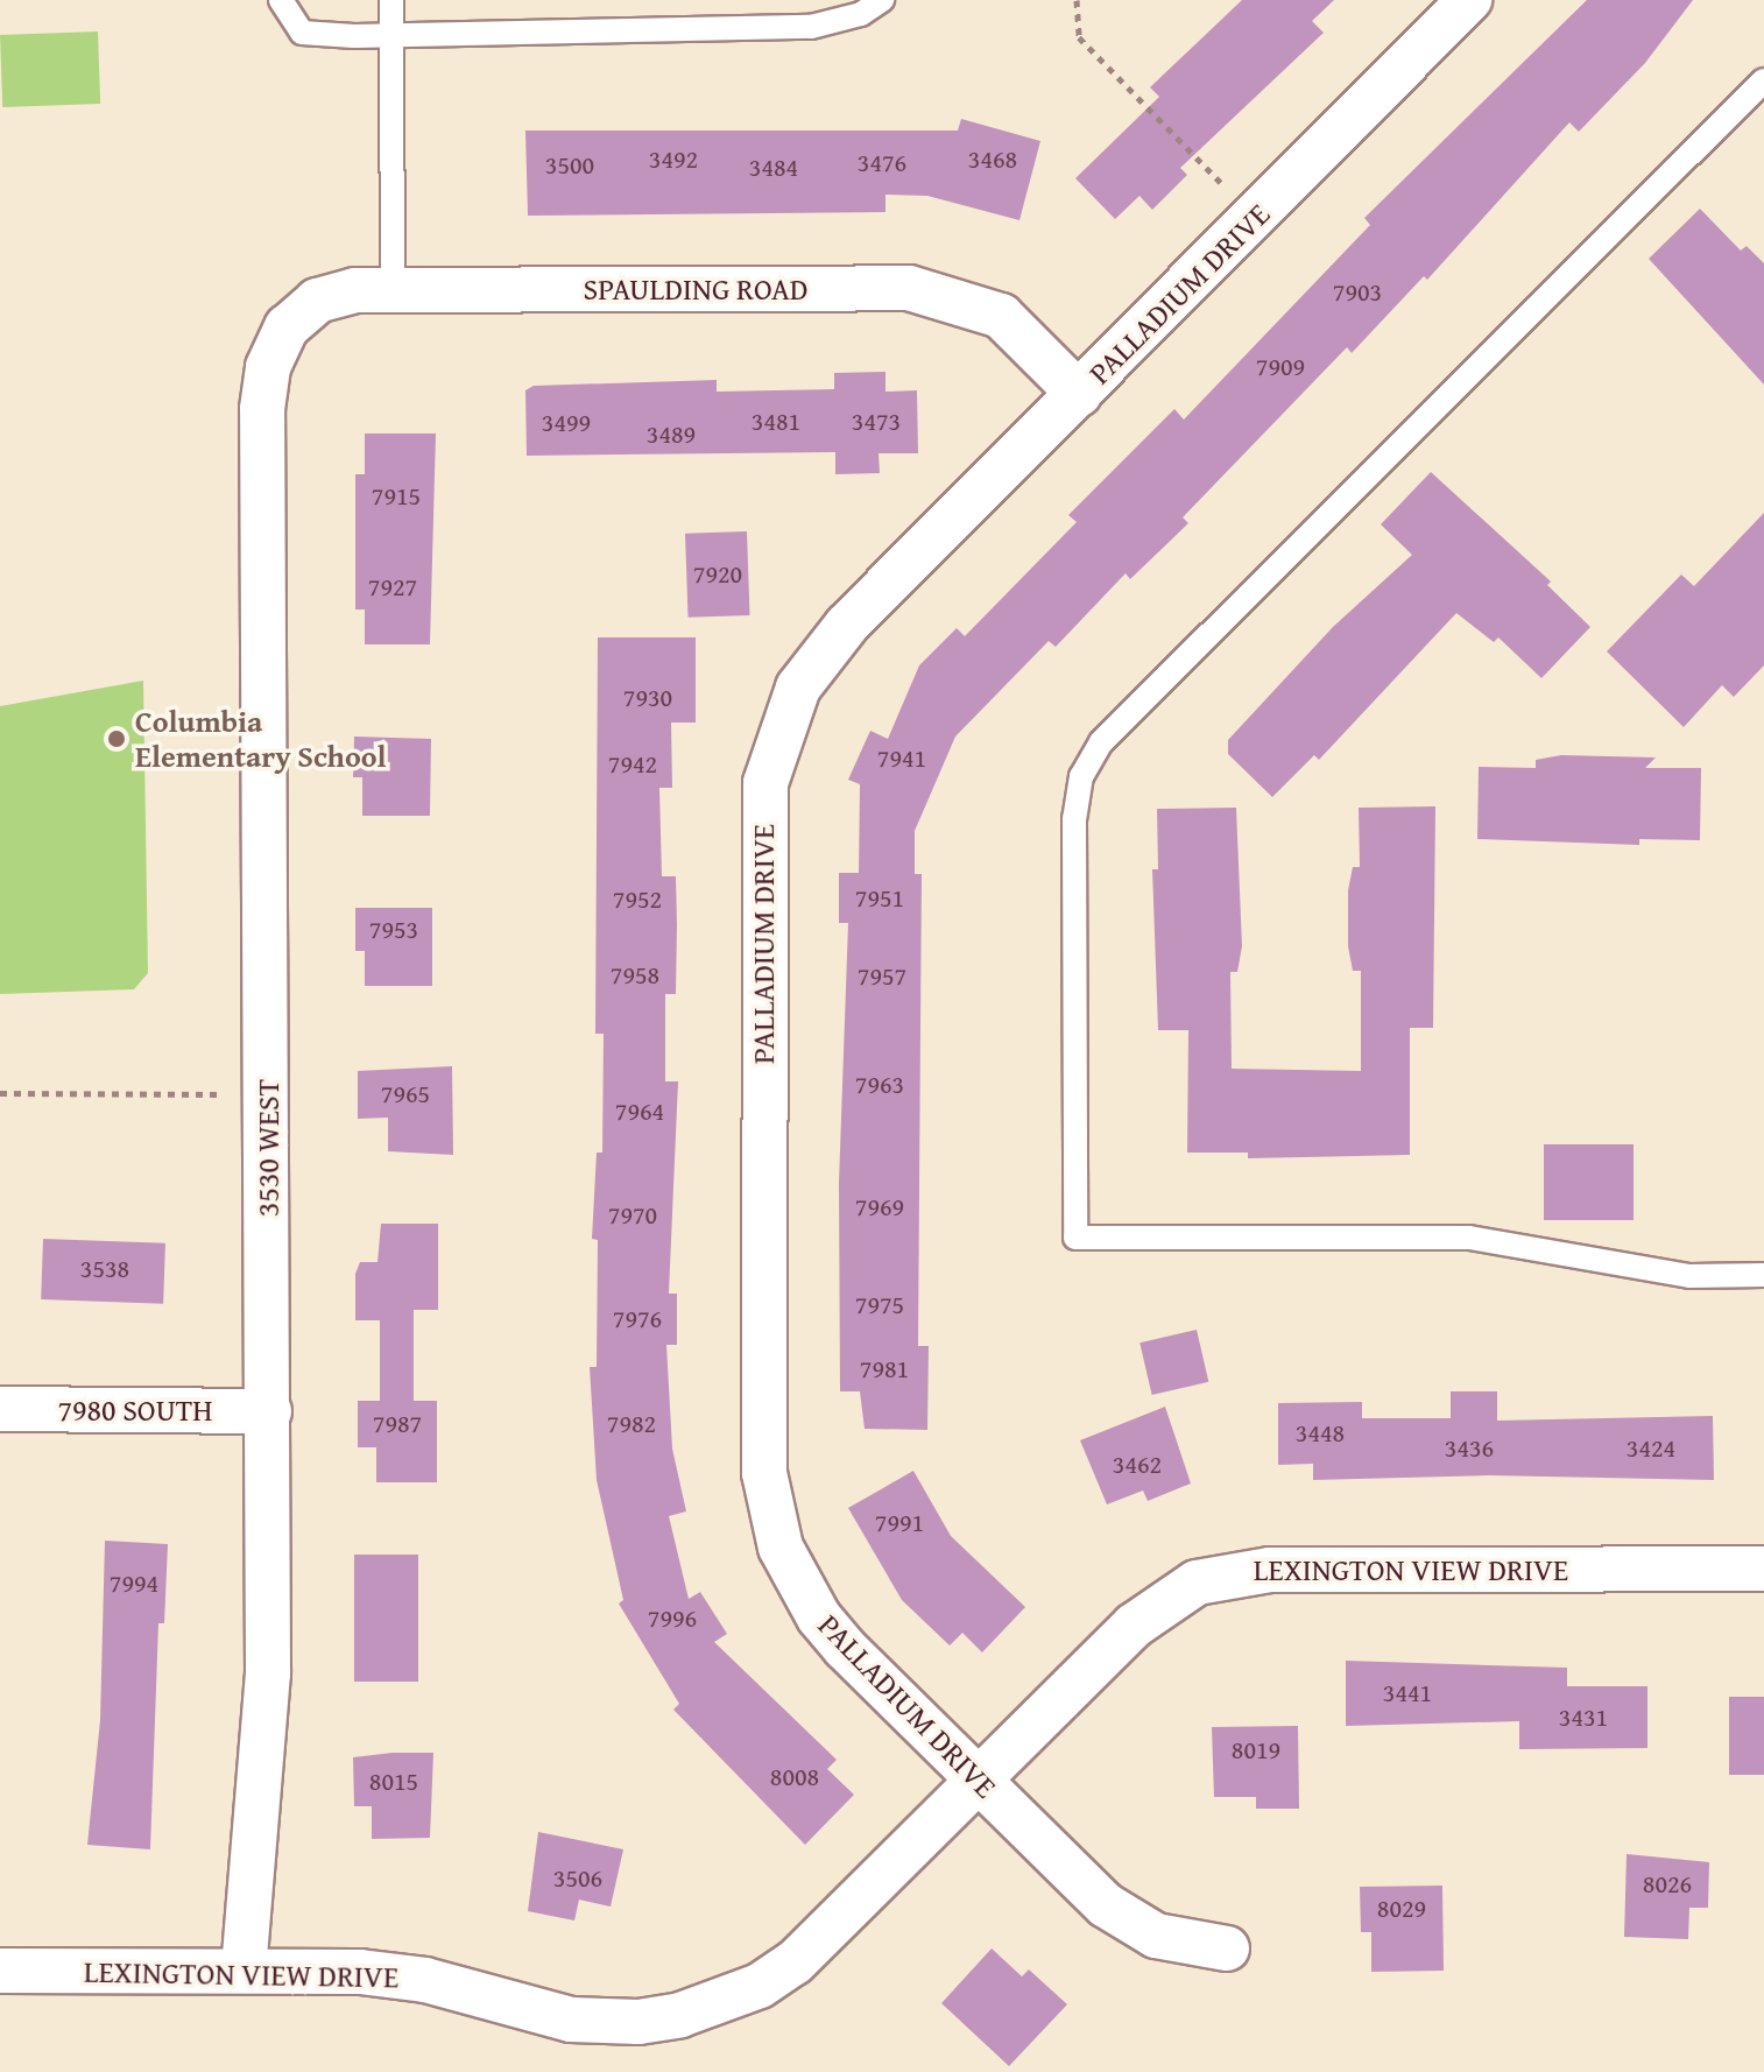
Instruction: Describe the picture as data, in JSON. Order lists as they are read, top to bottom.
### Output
{
  "streets": {
    "street": [
      "SPAULDING ROAD",
      "PALLADIUM DRIVE",
      "3530 WEST",
      "7980 SOUTH",
      "LEXINGTON VIEW DRIVE"
    ]
  },
  "crossings": [
    ["SPAULDING ROAD", "PALLADIUM DRIVE"],
    ["SPAULDING ROAD", "3530 WEST"],
    ["PALLADIUM DRIVE", "LEXINGTON VIEW DRIVE"],
    ["3530 WEST", "7980 SOUTH"],
    ["3530 WEST", "LEXINGTON VIEW DRIVE"]
  ],
  "places": ["Columbia Elementary School"],
  "house_numbers": [
    "3492",
    "3468",
    "3476",
    "3500",
    "3484",
    "7903",
    "7909",
    "3481",
    "3473",
    "3499",
    "3489",
    "7915",
    "7920",
    "7927",
    "7930",
    "7941",
    "7942",
    "7951",
    "7952",
    "7953",
    "7958",
    "7957",
    "7963",
    "7965",
    "7964",
    "7969",
    "7970",
    "3538",
    "7975",
    "7976",
    "7981",
    "7987",
    "7982",
    "3448",
    "3436",
    "3424",
    "3462",
    "7991",
    "7994",
    "7996",
    "3441",
    "3431",
    "8019",
    "8008",
    "8015",
    "3506",
    "8026",
    "8029"
  ]
}
